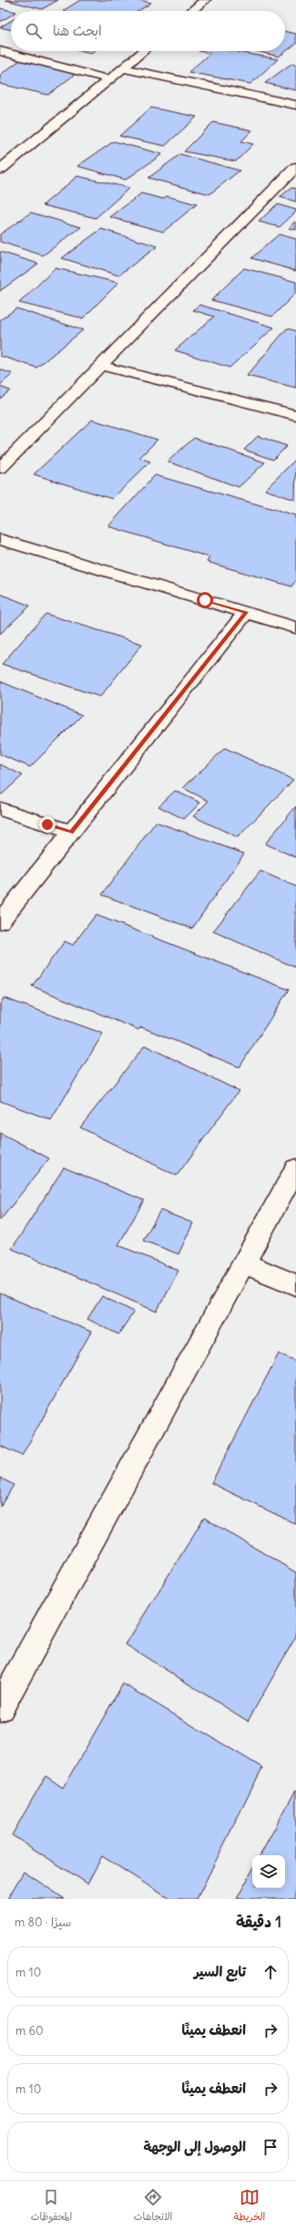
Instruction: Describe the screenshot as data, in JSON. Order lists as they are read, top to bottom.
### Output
{
  "page": {
    "search": "ابحث هنا",
    "heading": ["1 دقيقة", "سيرًا · 80 m"],
    "list": [
      ["تابع السير", "10 m"],
      ["انعطف يمينًا", "60 m"],
      ["انعطف يمينًا", "10 m"],
      "الوصول إلى الوجهة"
    ],
    "nav": ["الخريطة", "الاتجاهات", "المحفوظات"]
  }
}
